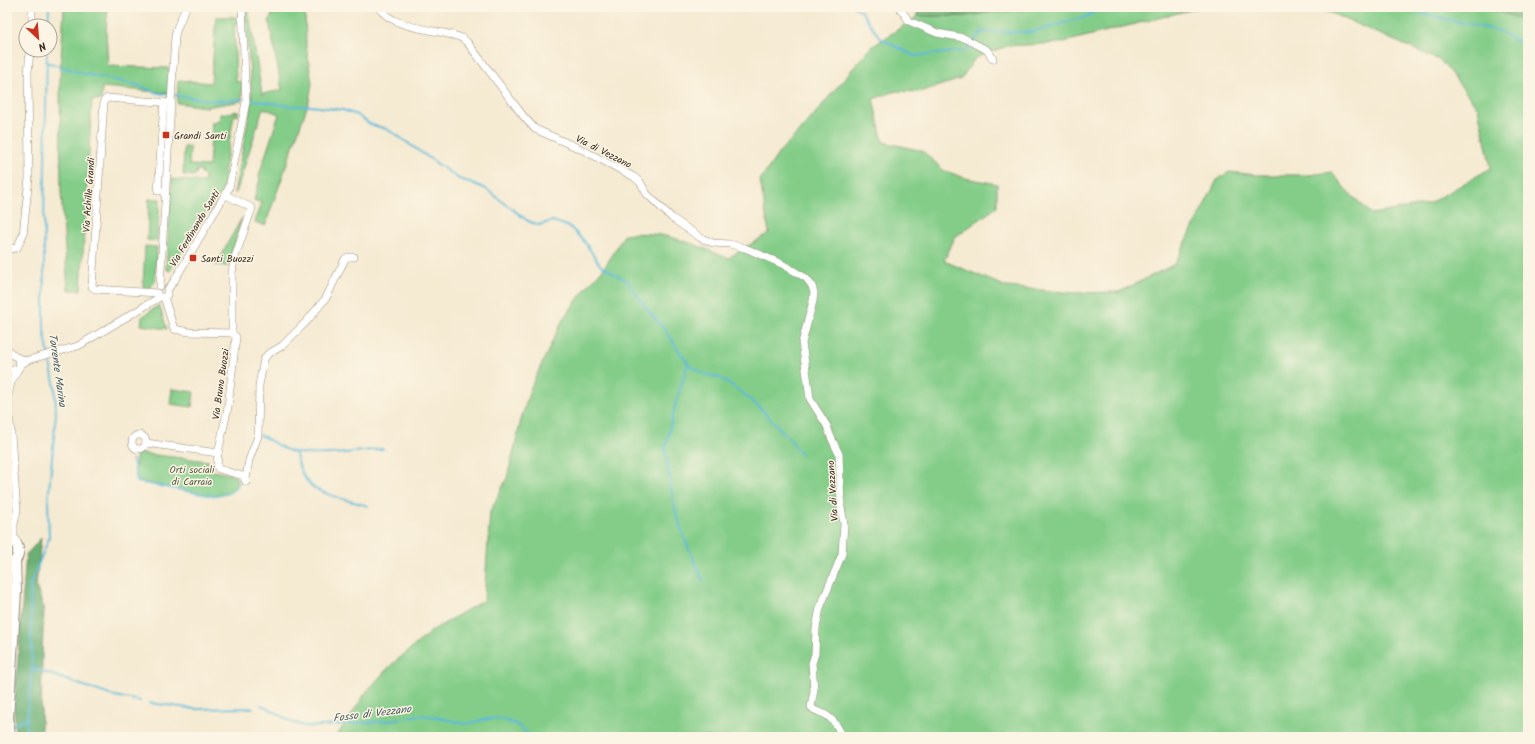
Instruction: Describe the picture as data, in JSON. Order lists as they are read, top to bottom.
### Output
{
  "streets": {
    "street": [
      "Via di Vezzano",
      "Via Achille Grandi",
      "Via Ferdinando Santi",
      "Via Bruno Buozzi"
    ]
  },
  "crossings": [
    ["Via Achille Grandi", "Via Ferdinando Santi"],
    ["Via Ferdinando Santi", "Via Bruno Buozzi"]
  ],
  "water": ["Torrente Marina", "Fosso di Vezzano"],
  "parks": ["Orti sociali di Carraia"],
  "places": {
    "transit": ["Grandi Santi", "Santi Buozzi"]
  },
  "north": "bottom right"
}
